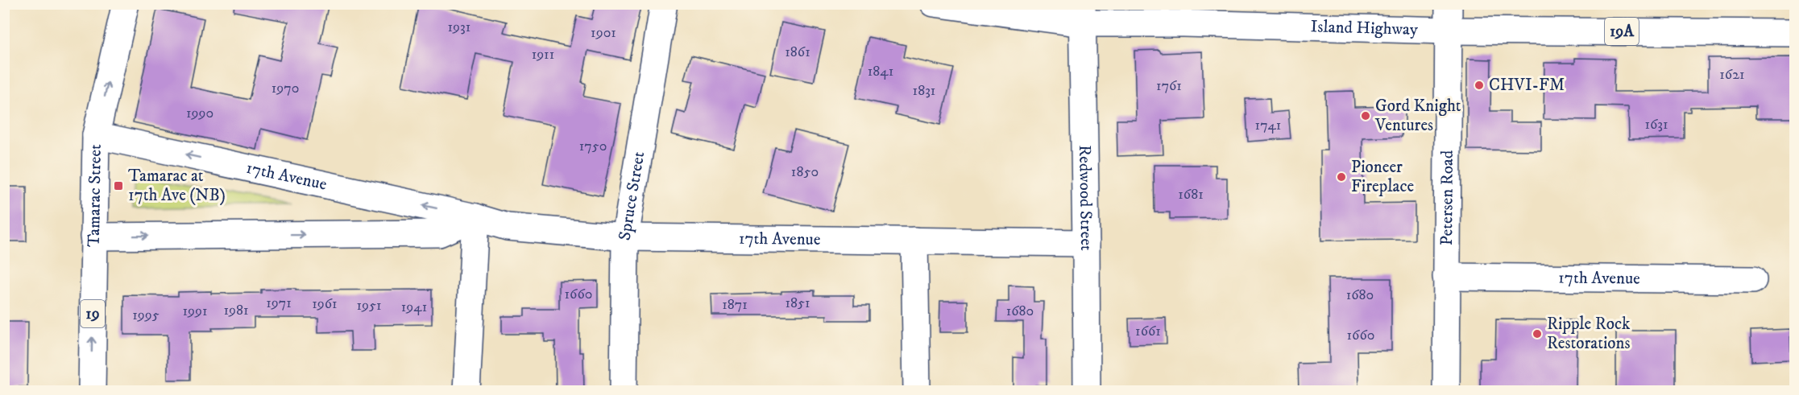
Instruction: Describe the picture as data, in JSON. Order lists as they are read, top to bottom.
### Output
{
  "streets": {
    "street": [
      "Island Highway",
      "19A",
      "17th Avenue",
      "Tamarac Street",
      "Spruce Street",
      "Redwood Street",
      "Petersen Road",
      "19"
    ]
  },
  "crossings": [
    ["Island Highway", "Redwood Street"],
    ["Island Highway", "Petersen Road"],
    ["17th Avenue", "Tamarac Street"],
    ["17th Avenue", "Spruce Street"],
    ["17th Avenue", "Redwood Street"],
    ["17th Avenue", "Petersen Road"]
  ],
  "one_way": ["Tamarac Street"],
  "places": {
    "other": [
      "CHVI-FM",
      "Gord Knight Ventures",
      "Pioneer Fireplace",
      "Ripple Rock Restorations"
    ],
    "transit": ["Tamarac at 17th Ave (NB)"]
  },
  "house_numbers": [
    "1931",
    "1901",
    "1861",
    "1911",
    "1841",
    "1621",
    "1761",
    "1970",
    "1831",
    "1990",
    "1631",
    "1741",
    "1750",
    "1850",
    "1681",
    "1660",
    "1680",
    "1971",
    "1851",
    "1961",
    "1871",
    "1951",
    "1941",
    "1981",
    "1991",
    "1680",
    "1995",
    "1661",
    "1660"
  ]
}
